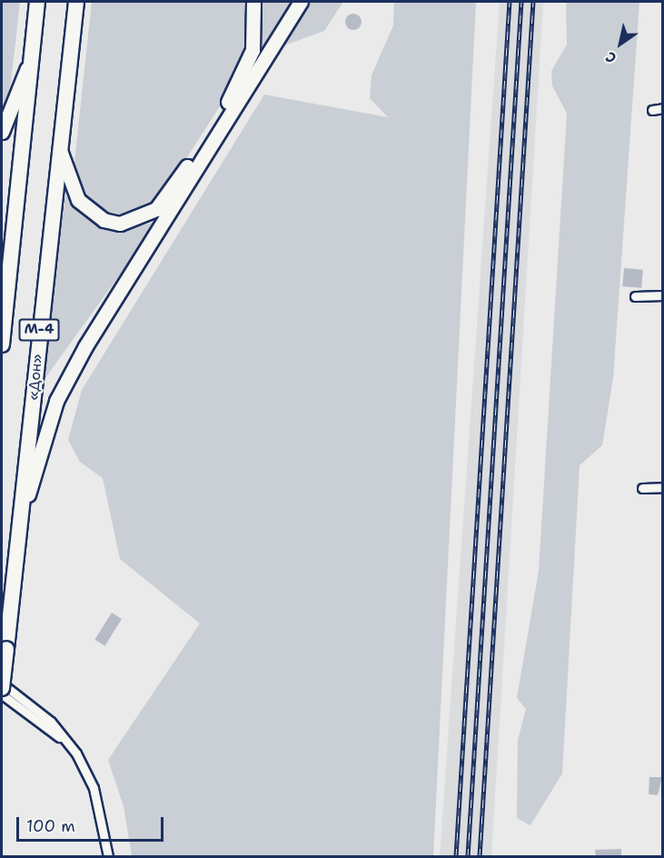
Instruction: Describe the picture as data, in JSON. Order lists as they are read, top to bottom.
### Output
{
  "streets": {
    "highway": ["М-4", "«Дон»"]
  },
  "scale_bar": "100 m",
  "north": "bottom left"
}
